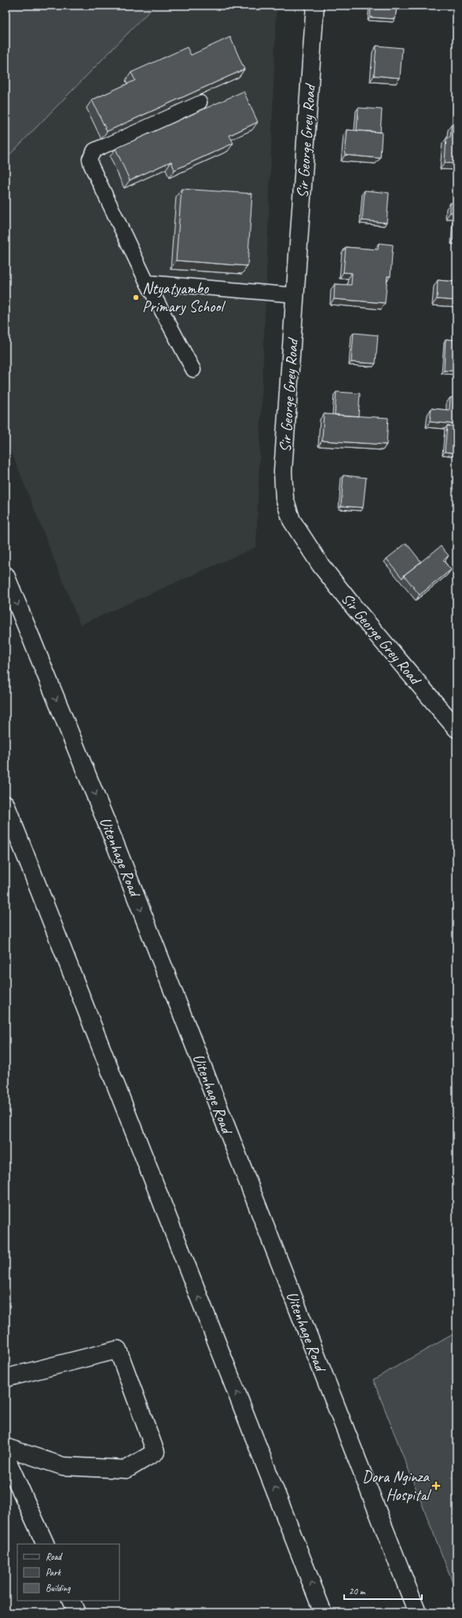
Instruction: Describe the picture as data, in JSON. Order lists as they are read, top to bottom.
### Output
{
  "streets": {
    "main road": ["Sir George Grey Road", "Uitenhage Road"]
  },
  "places": {
    "other": ["Ntyatyambo Primary School"],
    "health": ["Dora Nginza Hospital"]
  },
  "legend": ["Road", "Park", "Building"],
  "scale_bar": "20 m"
}
